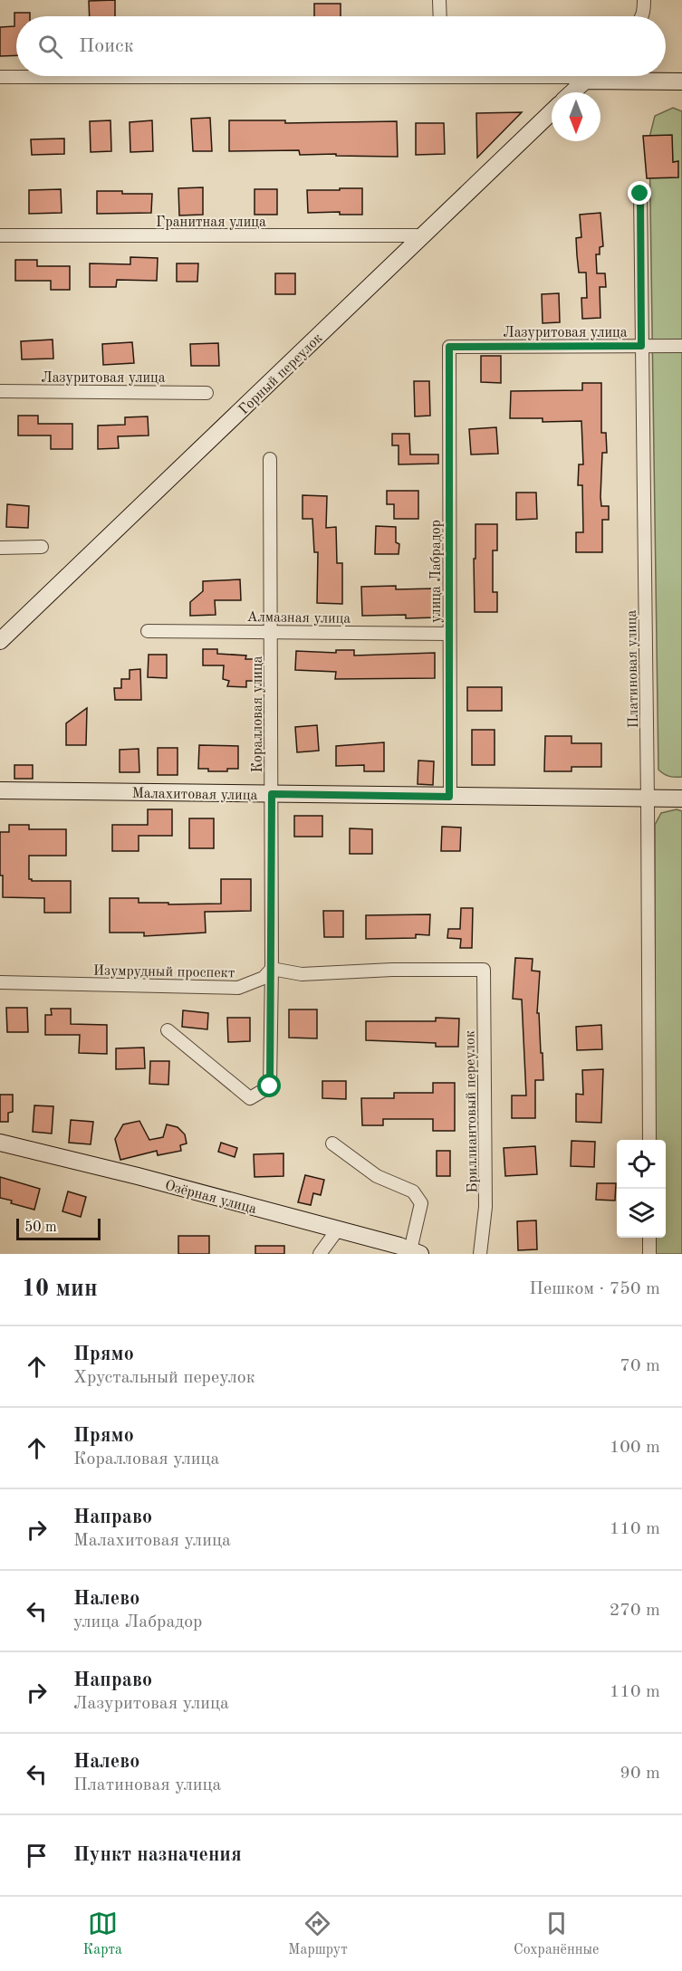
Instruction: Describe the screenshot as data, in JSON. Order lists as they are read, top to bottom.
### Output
{
  "streets": {
    "street": [
      "Гранитная улица",
      "Лазуритовая улица",
      "Горный переулок",
      "улица Лабрадор",
      "Алмазная улица",
      "Платиновая улица",
      "Коралловая улица",
      "Малахитовая улица",
      "Изумрудный проспект",
      "Бриллиантовый переулок",
      "Озёрная улица"
    ]
  },
  "crossings": [
    ["Гранитная улица", "Горный переулок"],
    ["Лазуритовая улица", "улица Лабрадор"],
    ["Лазуритовая улица", "Платиновая улица"],
    ["улица Лабрадор", "Алмазная улица"],
    ["улица Лабрадор", "Малахитовая улица"],
    ["Алмазная улица", "Коралловая улица"],
    ["Платиновая улица", "Малахитовая улица"],
    ["Коралловая улица", "Малахитовая улица"],
    ["Коралловая улица", "Изумрудный проспект"],
    ["Коралловая улица", "Бриллиантовый переулок"],
    ["Изумрудный проспект", "Бриллиантовый переулок"]
  ],
  "scale_bar": "50 m",
  "north": "bottom",
  "page": {
    "search": "Поиск",
    "scale": "50 m",
    "heading": ["10 мин", "Пешком · 750 m"],
    "list": [
      ["Прямо", "Хрустальный переулок", "70 m"],
      ["Прямо", "Коралловая улица", "100 m"],
      ["Направо", "Малахитовая улица", "110 m"],
      ["Налево", "улица Лабрадор", "270 m"],
      ["Направо", "Лазуритовая улица", "110 m"],
      ["Налево", "Платиновая улица", "90 m"],
      "Пункт назначения"
    ],
    "nav": ["Карта", "Маршрут", "Сохранённые"]
  }
}
